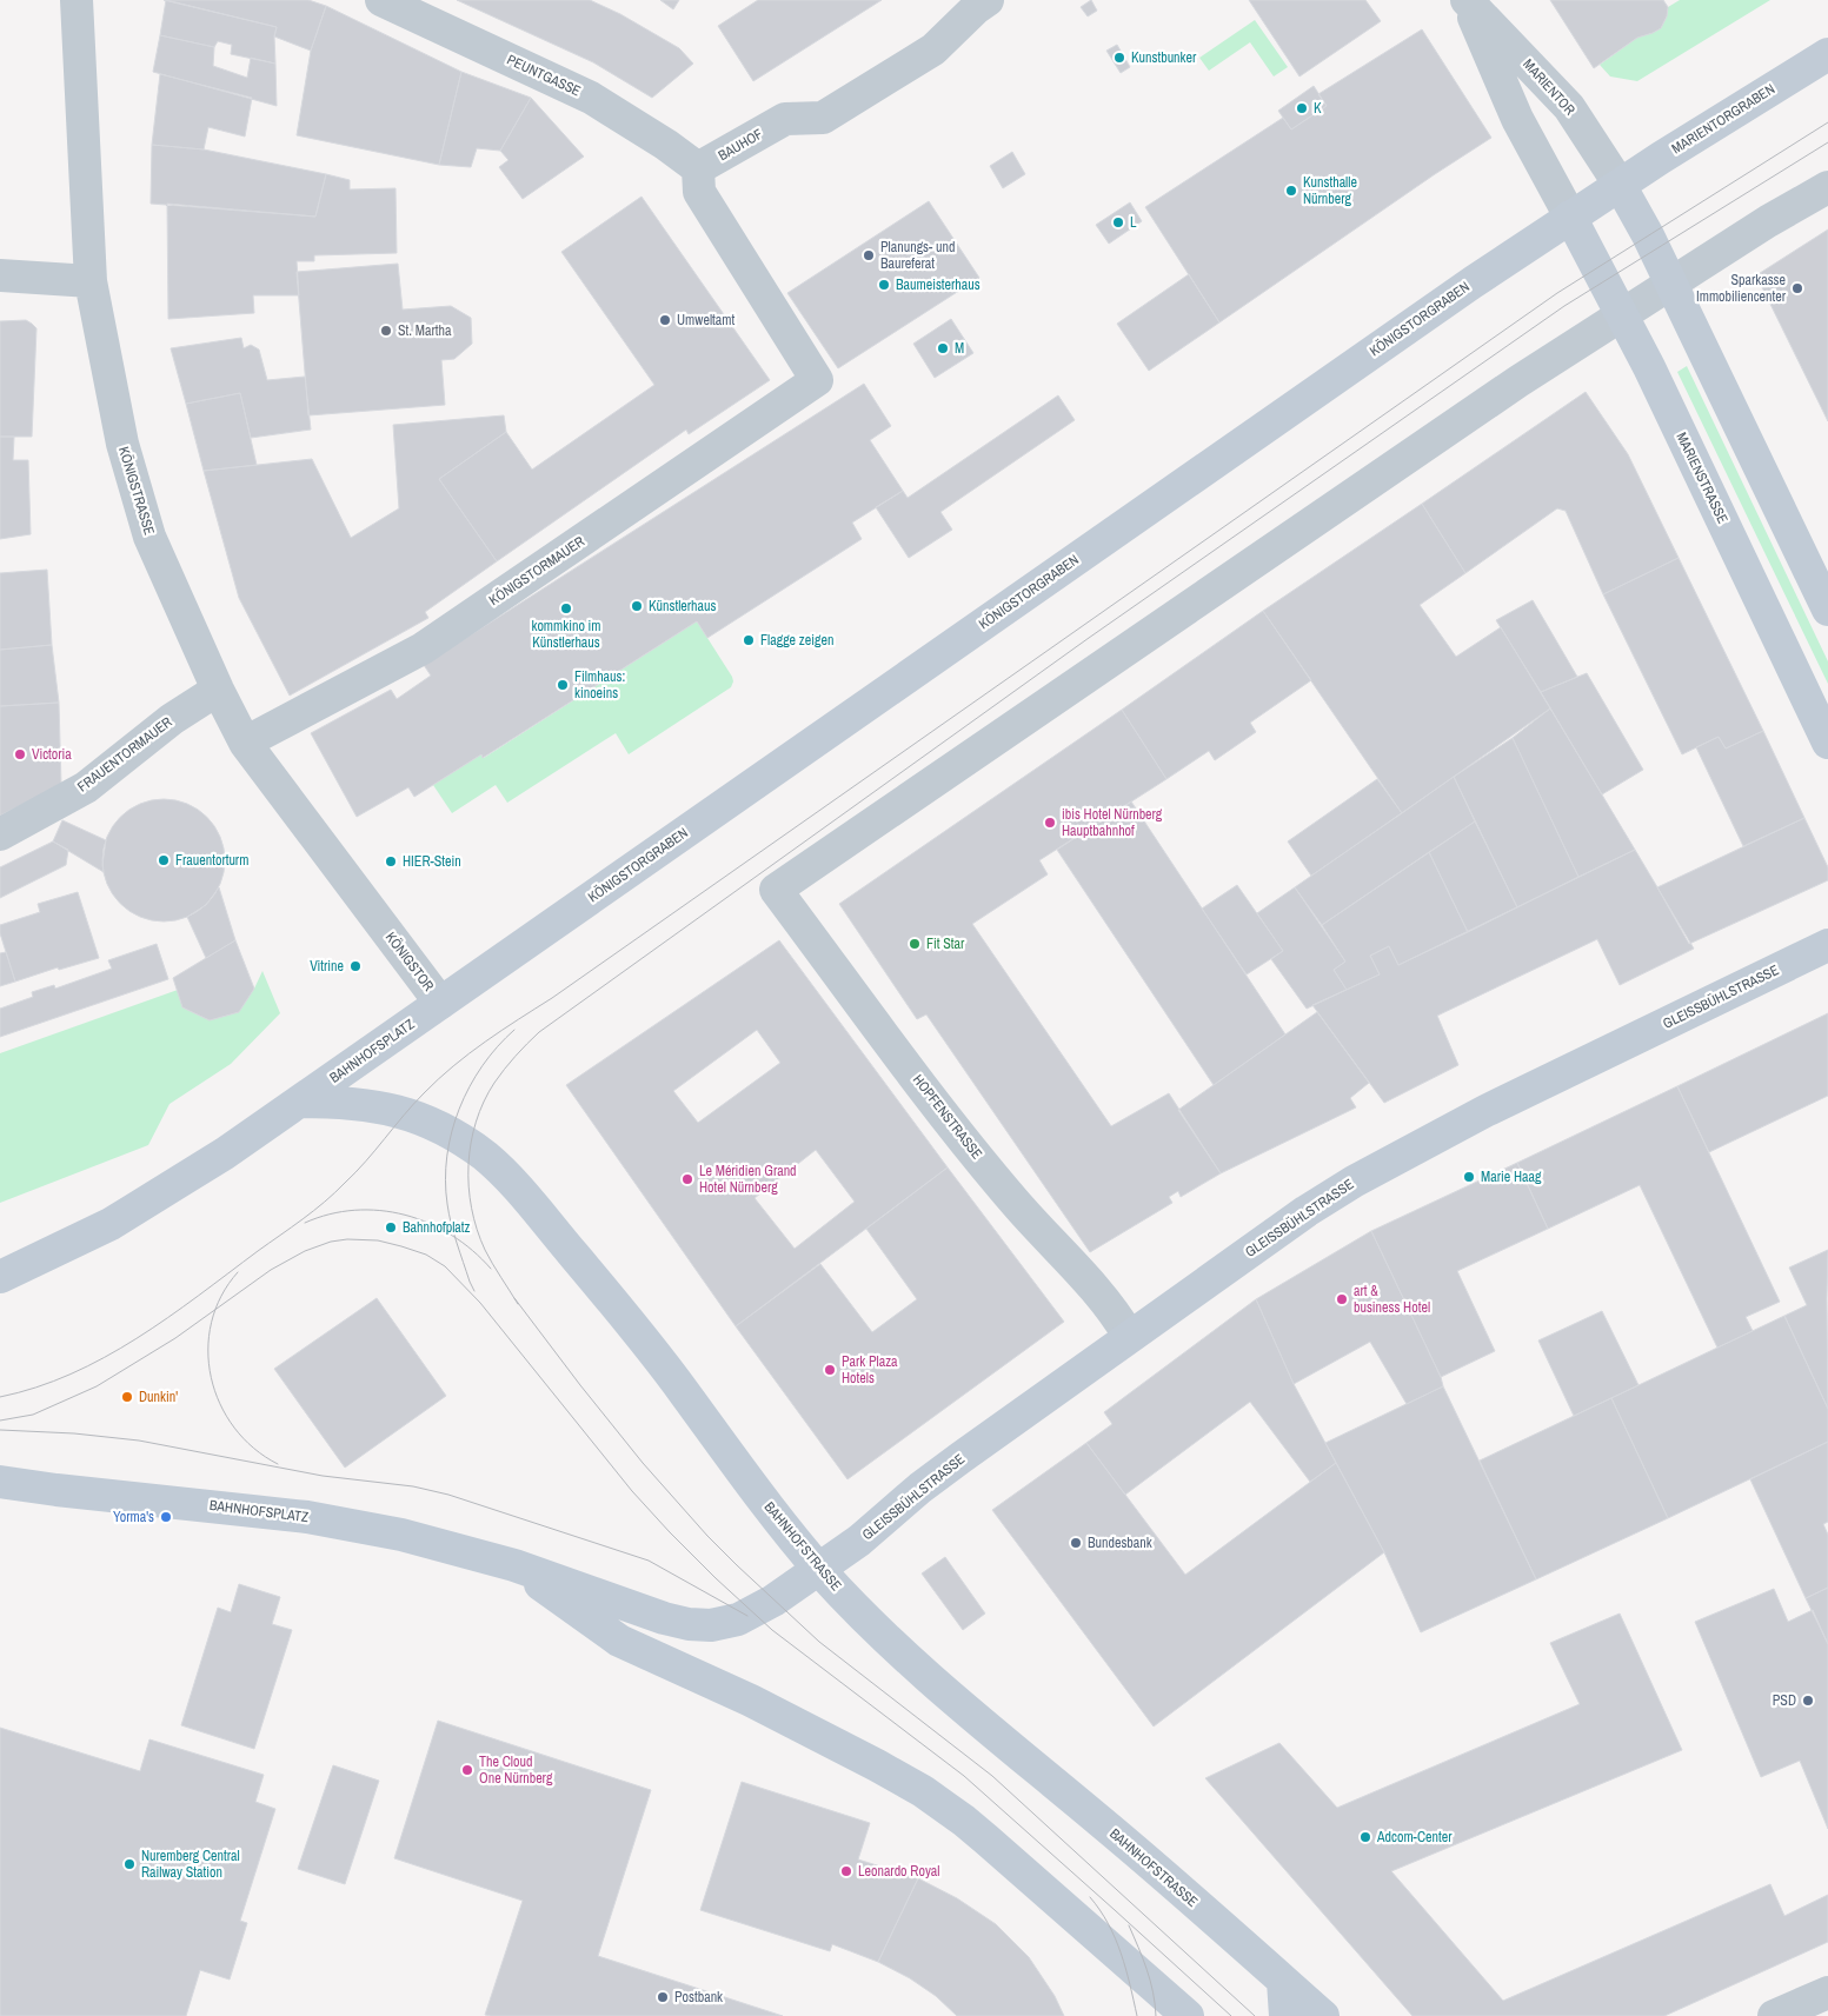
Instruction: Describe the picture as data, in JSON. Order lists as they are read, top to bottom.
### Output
{
  "streets": {
    "main road": [
      "MARIENTORGRABEN",
      "KÖNIGSTORGRABEN",
      "MARIENSTRASSE",
      "GLEISSBÜHLSTRASSE",
      "BAHNHOFSPLATZ",
      "BAHNHOFSTRASSE"
    ],
    "street": [
      "PEUNTGASSE",
      "MARIENTOR",
      "BAUHOF",
      "KÖNIGSTRASSE",
      "KÖNIGSTORMAUER",
      "FRAUENTORMAUER",
      "KÖNIGSTOR",
      "HOPFENSTRASSE"
    ]
  },
  "crossings": [
    ["PEUNTGASSE", "BAUHOF"],
    ["PEUNTGASSE", "KÖNIGSTORMAUER"],
    ["MARIENTOR", "MARIENTORGRABEN"],
    ["MARIENTOR", "KÖNIGSTORGRABEN"],
    ["MARIENTOR", "MARIENSTRASSE"],
    ["MARIENTORGRABEN", "KÖNIGSTORGRABEN"],
    ["BAUHOF", "KÖNIGSTORMAUER"],
    ["KÖNIGSTORGRABEN", "MARIENSTRASSE"],
    ["KÖNIGSTORGRABEN", "KÖNIGSTOR"],
    ["KÖNIGSTORGRABEN", "BAHNHOFSPLATZ"],
    ["MARIENSTRASSE", "HOPFENSTRASSE"],
    ["KÖNIGSTRASSE", "KÖNIGSTORMAUER"],
    ["KÖNIGSTRASSE", "FRAUENTORMAUER"],
    ["KÖNIGSTRASSE", "KÖNIGSTOR"],
    ["KÖNIGSTOR", "BAHNHOFSPLATZ"],
    ["GLEISSBÜHLSTRASSE", "BAHNHOFSPLATZ"],
    ["GLEISSBÜHLSTRASSE", "HOPFENSTRASSE"],
    ["GLEISSBÜHLSTRASSE", "BAHNHOFSTRASSE"],
    ["BAHNHOFSPLATZ", "BAHNHOFSTRASSE"]
  ],
  "places": [
    "Kunstbunker",
    "K",
    "Kunsthalle Nürnberg",
    "L",
    "Planungs- und Baureferat",
    "Baumeisterhaus",
    "Sparkasse Immobiliencenter",
    "Umweltamt",
    "St. Martha",
    "M",
    "Künstlerhaus",
    "kommkino im Künstlerhaus",
    "Flagge zeigen",
    "Filmhaus: kinoeins",
    "Victoria",
    "ibis Hotel Nürnberg Hauptbahnhof",
    "Frauentorturm",
    "HIER-Stein",
    "Fit Star",
    "Vitrine",
    "Marie Haag",
    "Le Méridien Grand Hotel Nürnberg",
    "Bahnhofplatz",
    "art & business Hotel",
    "Park Plaza Hotels",
    "Dunkin'",
    "Yorma's",
    "Bundesbank",
    "PSD",
    "The Cloud One Nürnberg",
    "Adcom-Center",
    "Nuremberg Central Railway Station",
    "Leonardo Royal",
    "Postbank"
  ]
}
